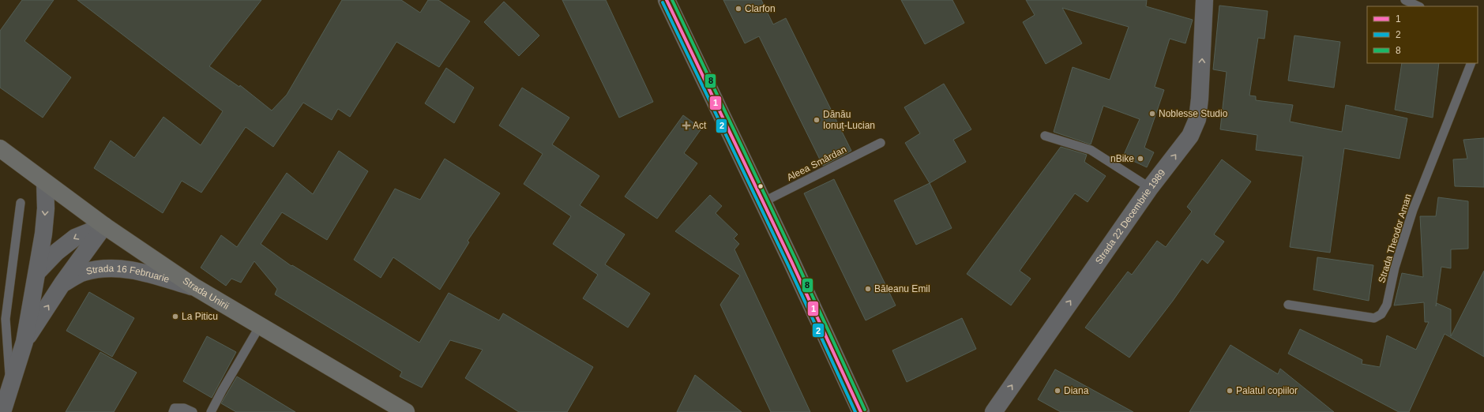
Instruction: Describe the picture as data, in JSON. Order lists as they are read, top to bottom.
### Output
{
  "streets": {
    "main road": ["Strada Unirii"],
    "street": ["Strada 22 Decembrie 1989", "Strada 16 Februarie"],
    "lane": ["Aleea Smârdan", "Strada Theodor Aman"]
  },
  "crossings": [
    ["Strada 16 Februarie", "Strada Unirii"]
  ],
  "one_way": ["Strada 22 Decembrie 1989"],
  "places": {
    "other": [
      "Clarfon",
      "Noblesse Studio",
      "Dănău Ionuț-Lucian",
      "nBike",
      "Băleanu Emil",
      "La Piticu",
      "Diana",
      "Palatul copiilor"
    ],
    "health": ["Act"]
  },
  "lines": ["transit line 1", "transit line 8", "transit line 2"],
  "legend": ["1", "2", "8"]
}
